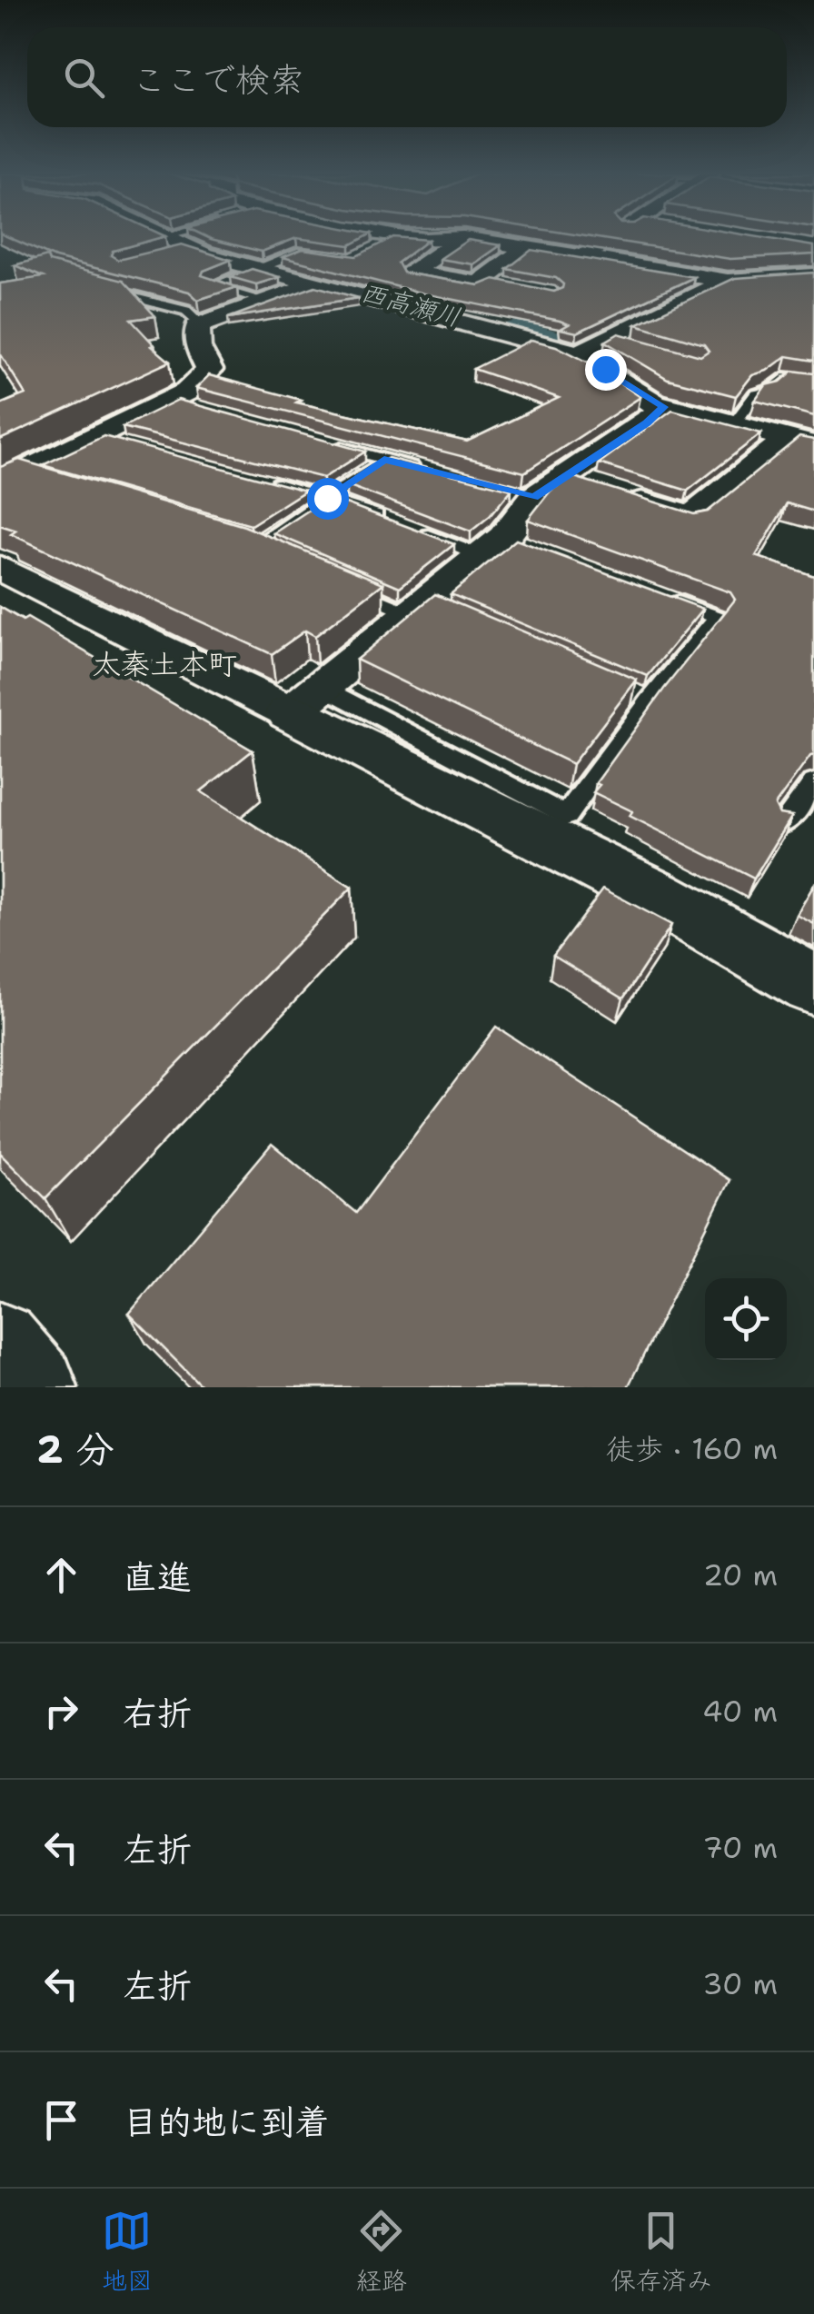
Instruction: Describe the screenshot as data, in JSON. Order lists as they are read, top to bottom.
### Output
{
  "districts": ["太秦土本町"],
  "water": ["西高瀬川"],
  "page": {
    "search": "ここで検索",
    "heading": ["2 分", "徒歩 · 160 m"],
    "list": [
      ["直進", "20 m"],
      ["右折", "40 m"],
      ["左折", "70 m"],
      ["左折", "30 m"],
      "目的地に到着"
    ],
    "nav": ["地図", "経路", "保存済み"]
  }
}
